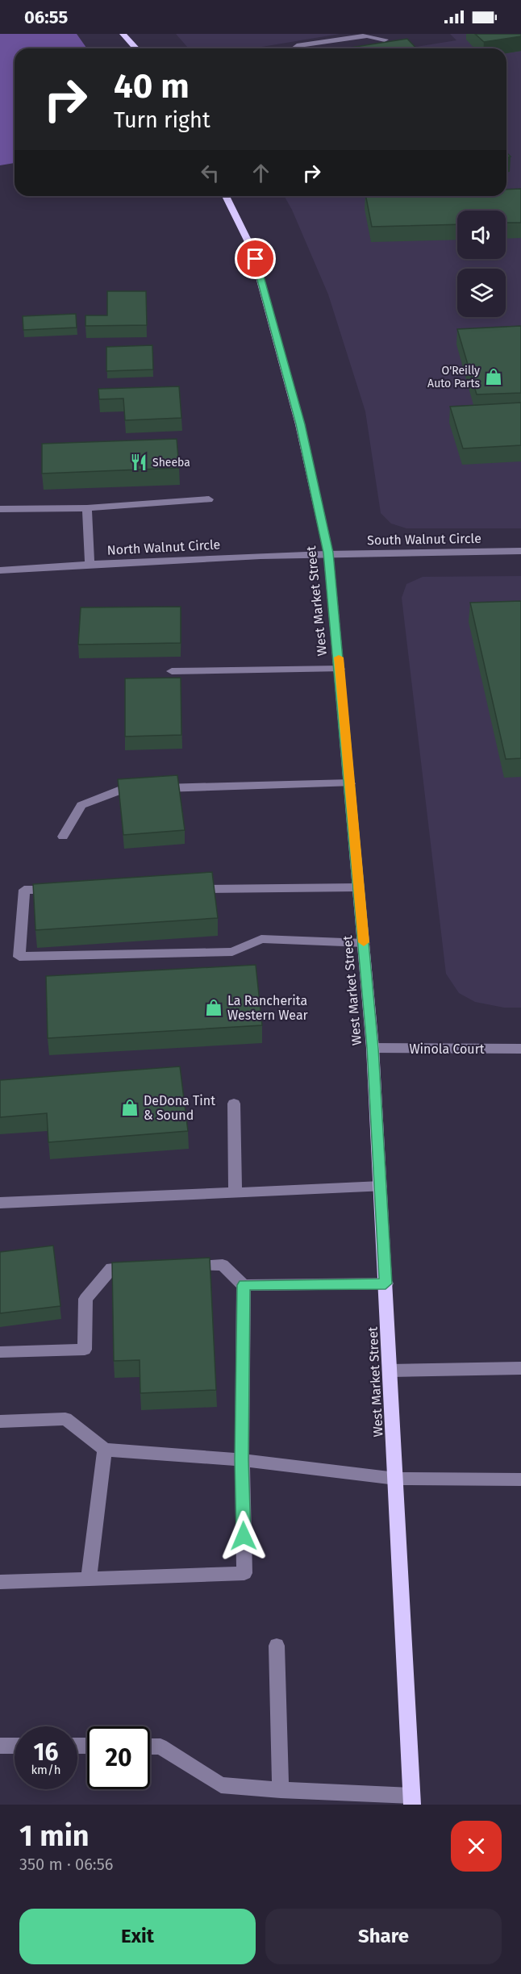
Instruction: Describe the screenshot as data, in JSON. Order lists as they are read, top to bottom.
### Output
{
  "streets": {
    "main road": ["West Market Street"],
    "street": ["South Walnut Circle", "North Walnut Circle", "Winola Court"]
  },
  "crossings": [
    ["South Walnut Circle", "North Walnut Circle"],
    ["South Walnut Circle", "West Market Street"],
    ["North Walnut Circle", "West Market Street"],
    ["West Market Street", "Winola Court"]
  ],
  "places": {
    "shop": ["O'Reilly Auto Parts", "La Rancherita Western Wear", "DeDona Tint & Sound"],
    "restaurant": ["Sheeba"]
  },
  "page": {
    "status": "06:55",
    "turn": ["40 m", "Turn right"],
    "speed": "16 km/h",
    "limit": "20",
    "heading": ["1 min", "350 m · 06:56"],
    "buttons": ["Exit", "Share"]
  }
}
